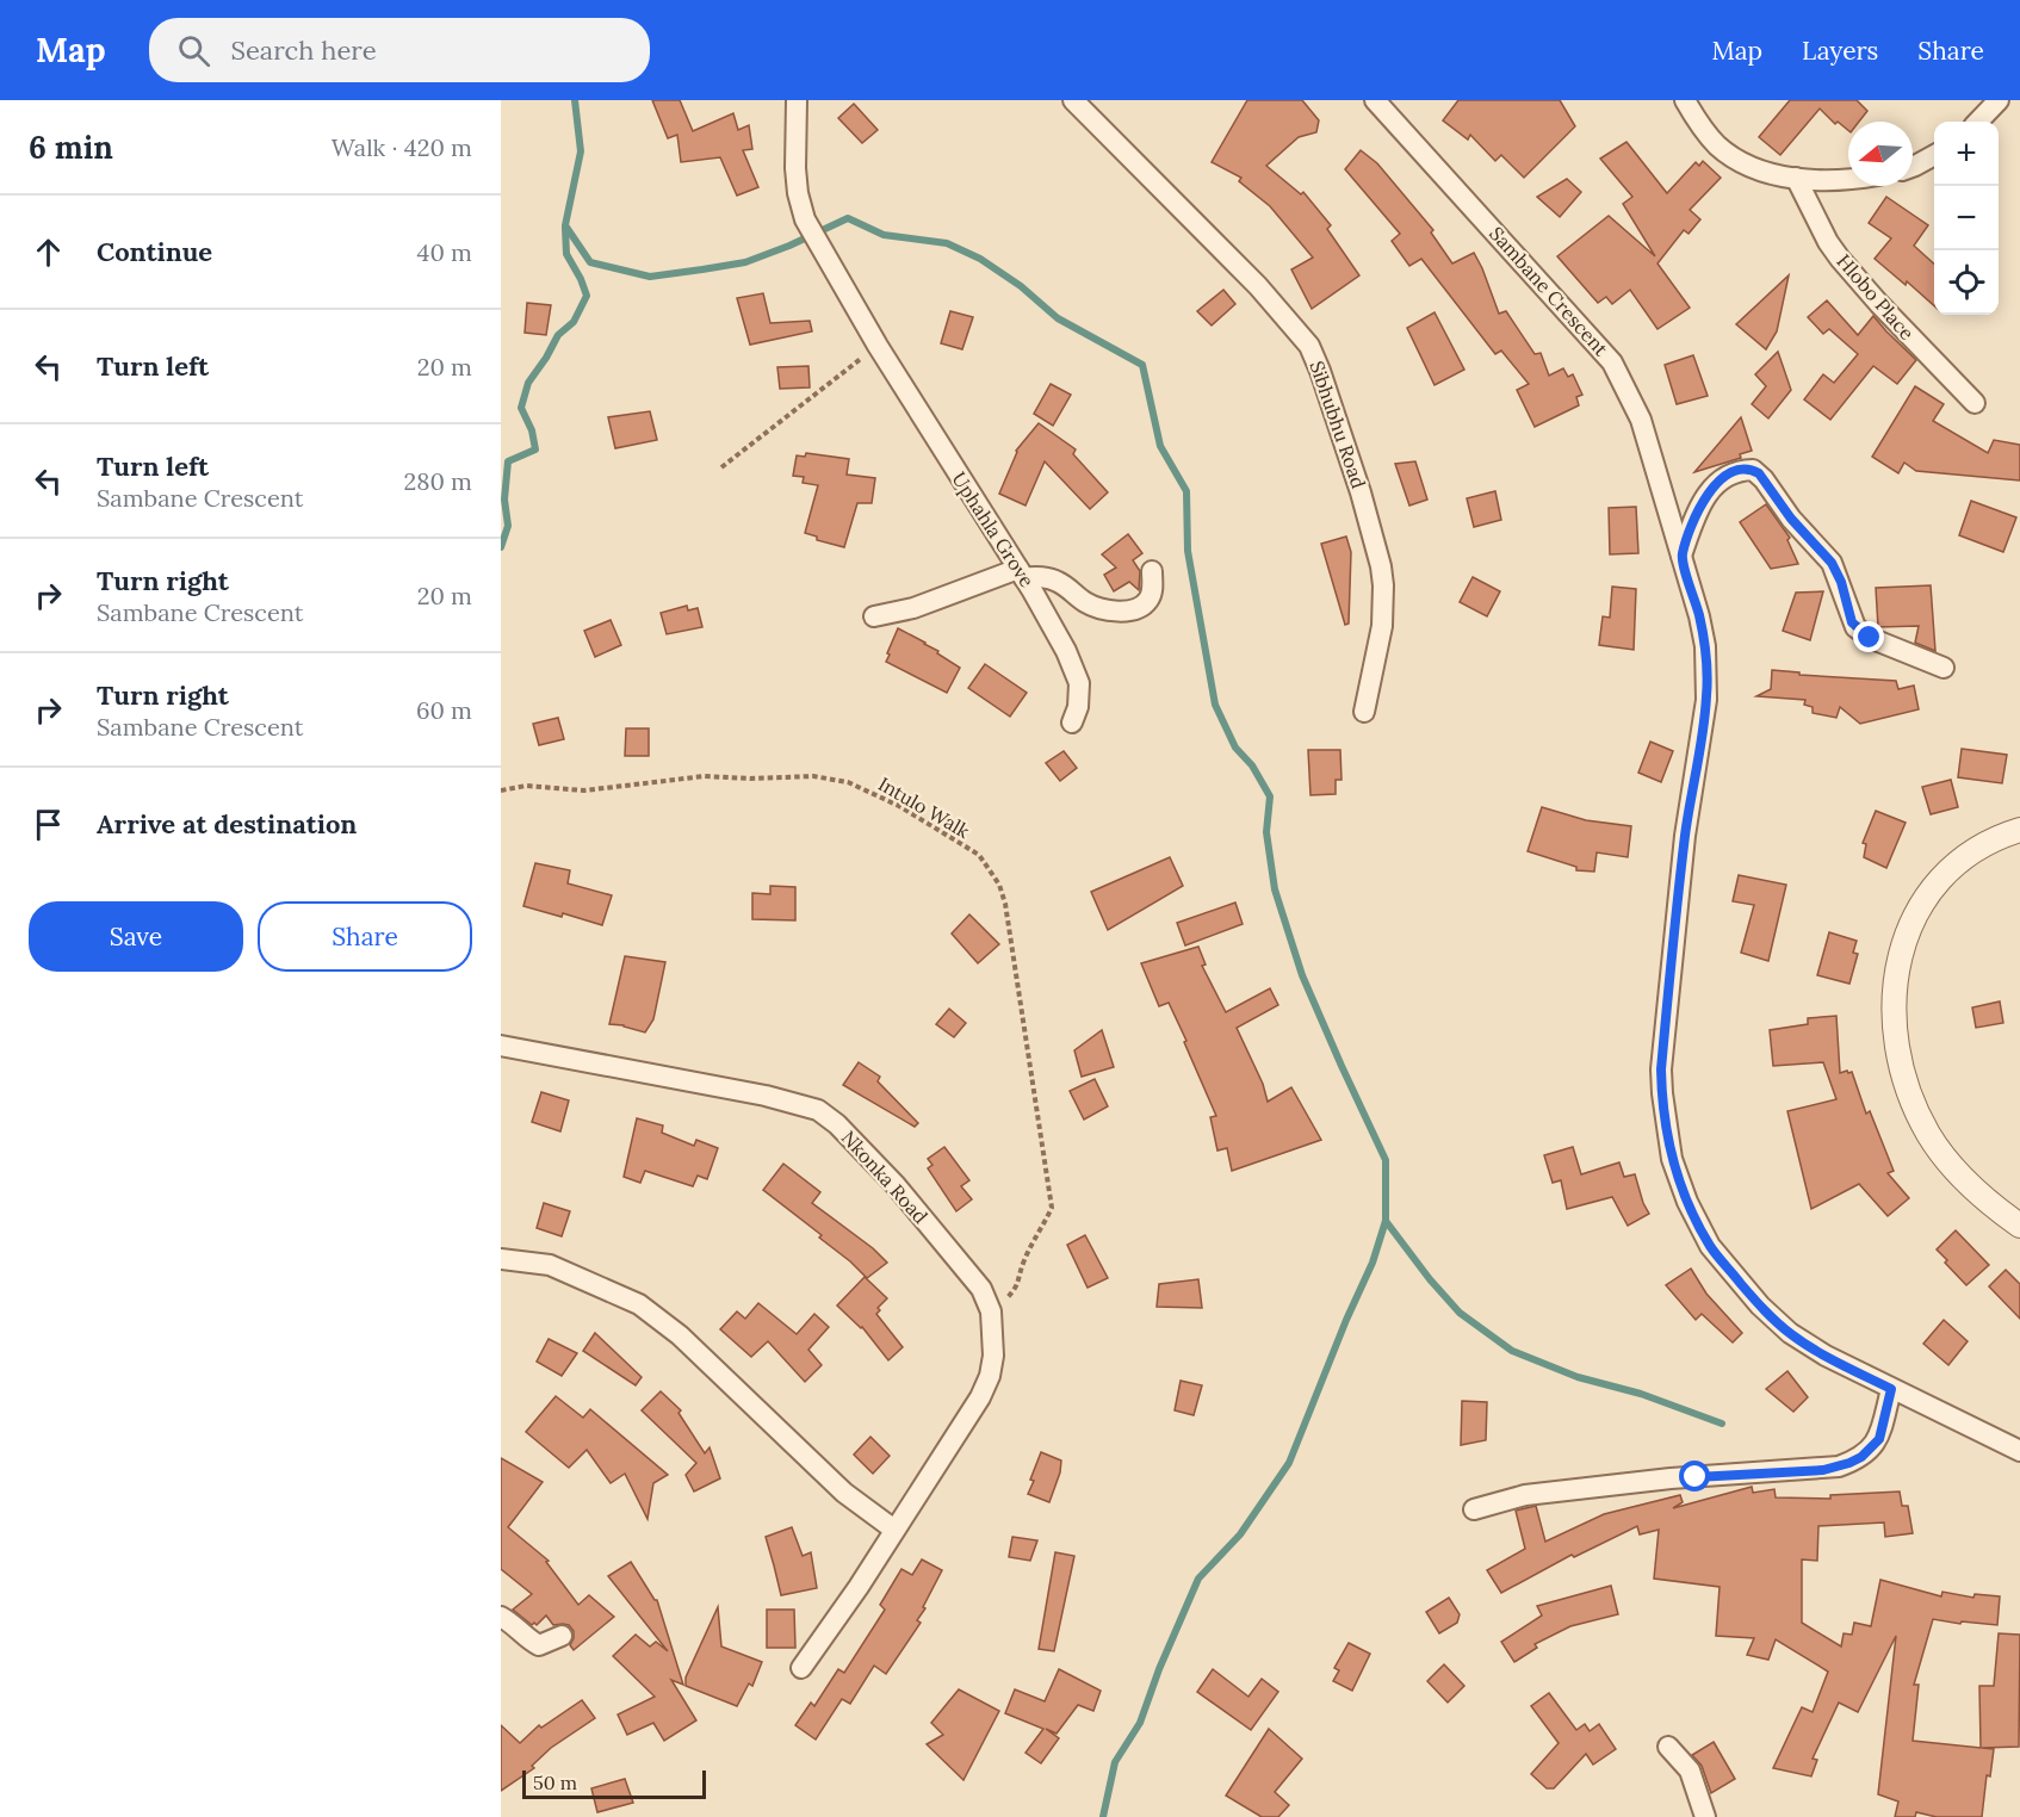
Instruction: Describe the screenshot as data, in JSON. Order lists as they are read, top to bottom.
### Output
{
  "streets": {
    "street": [
      "Sambane Crescent",
      "Hlobo Place",
      "Sibhubhu Road",
      "Uphahla Grove",
      "Nkonka Road"
    ],
    "path": ["Intulo Walk"]
  },
  "crossings": [
    ["Intulo Walk", "Nkonka Road"]
  ],
  "scale_bar": "50 m",
  "north": "left",
  "page": {
    "header": "Map",
    "search": "Search here",
    "nav": ["Map", "Layers", "Share"],
    "heading": ["6 min", "Walk · 420 m"],
    "map_buttons": ["+", "−"],
    "list": [
      ["Continue", "40 m"],
      ["Turn left", "20 m"],
      ["Turn left", "Sambane Crescent", "280 m"],
      ["Turn right", "Sambane Crescent", "20 m"],
      ["Turn right", "Sambane Crescent", "60 m"],
      "Arrive at destination"
    ],
    "buttons": ["Save", "Share"],
    "scale": "50 m"
  }
}
